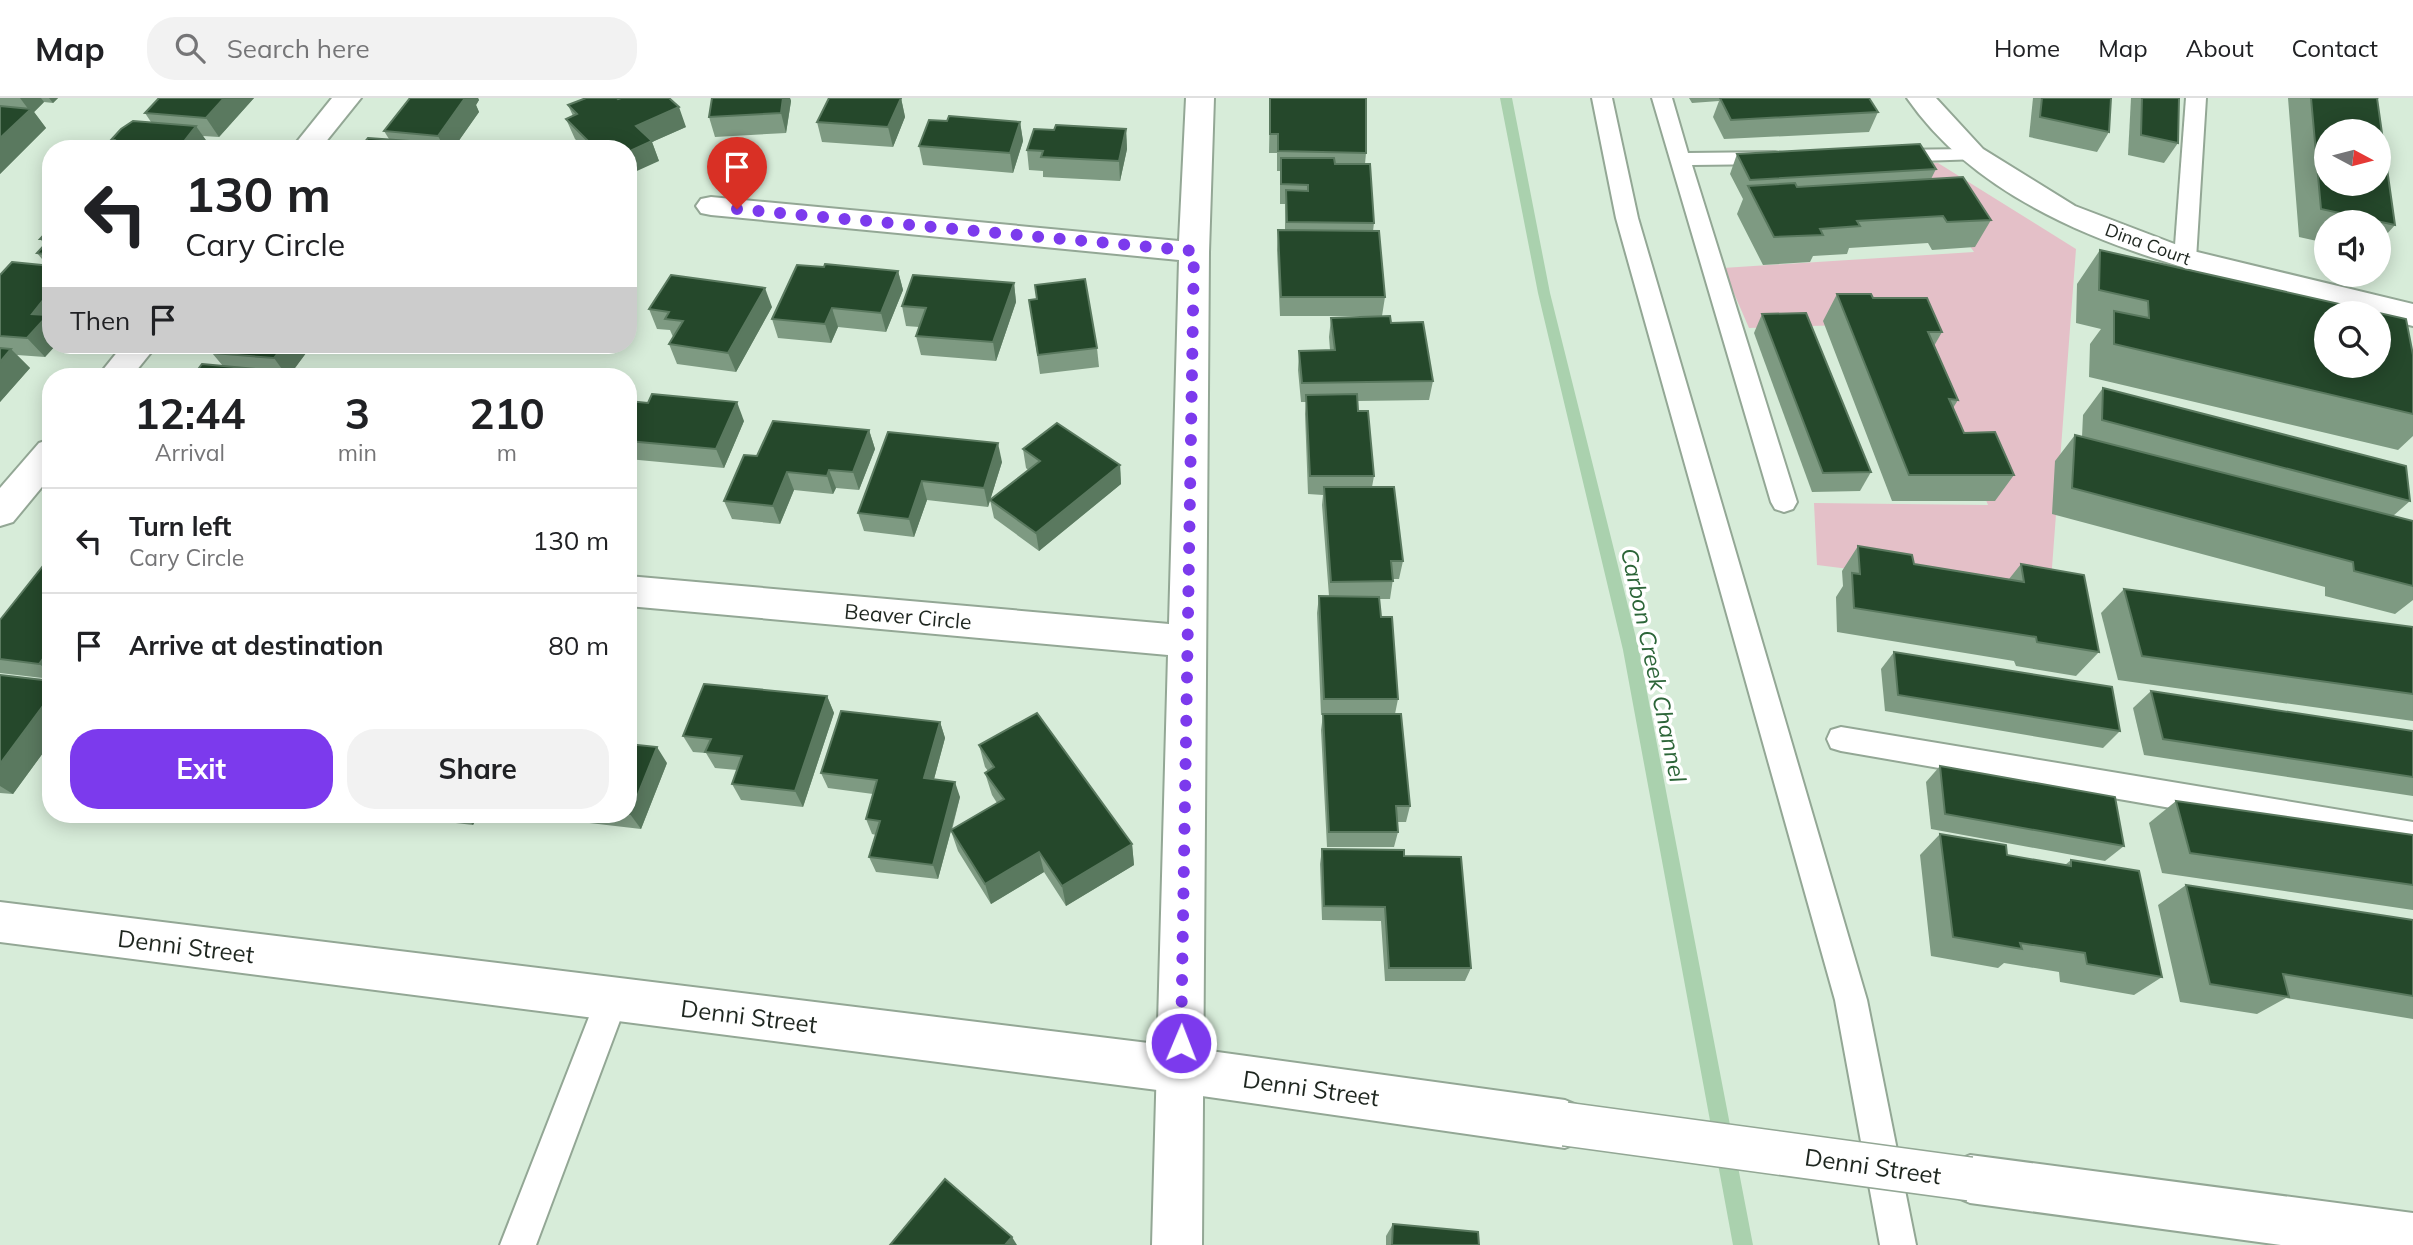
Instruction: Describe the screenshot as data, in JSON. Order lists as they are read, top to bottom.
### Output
{
  "streets": {
    "street": ["Dina Court", "Beaver Circle", "Denni Street"]
  },
  "water": ["Carbon Creek Channel"],
  "north": "right",
  "page": {
    "header": "Map",
    "search": "Search here",
    "nav": [
      "Home",
      "Map",
      "About",
      "Contact"
    ],
    "turn": ["130 m", "Cary Circle"],
    "then": "Then",
    "eta": [
      "12:44",
      "Arrival",
      "3",
      "min",
      "210",
      "m"
    ],
    "list": [
      {
        "name": "Turn left",
        "note": "Cary Circle",
        "value": "130 m"
      },
      {
        "name": "Arrive at destination",
        "value": "80 m"
      }
    ],
    "buttons": ["Exit", "Share"]
  }
}
